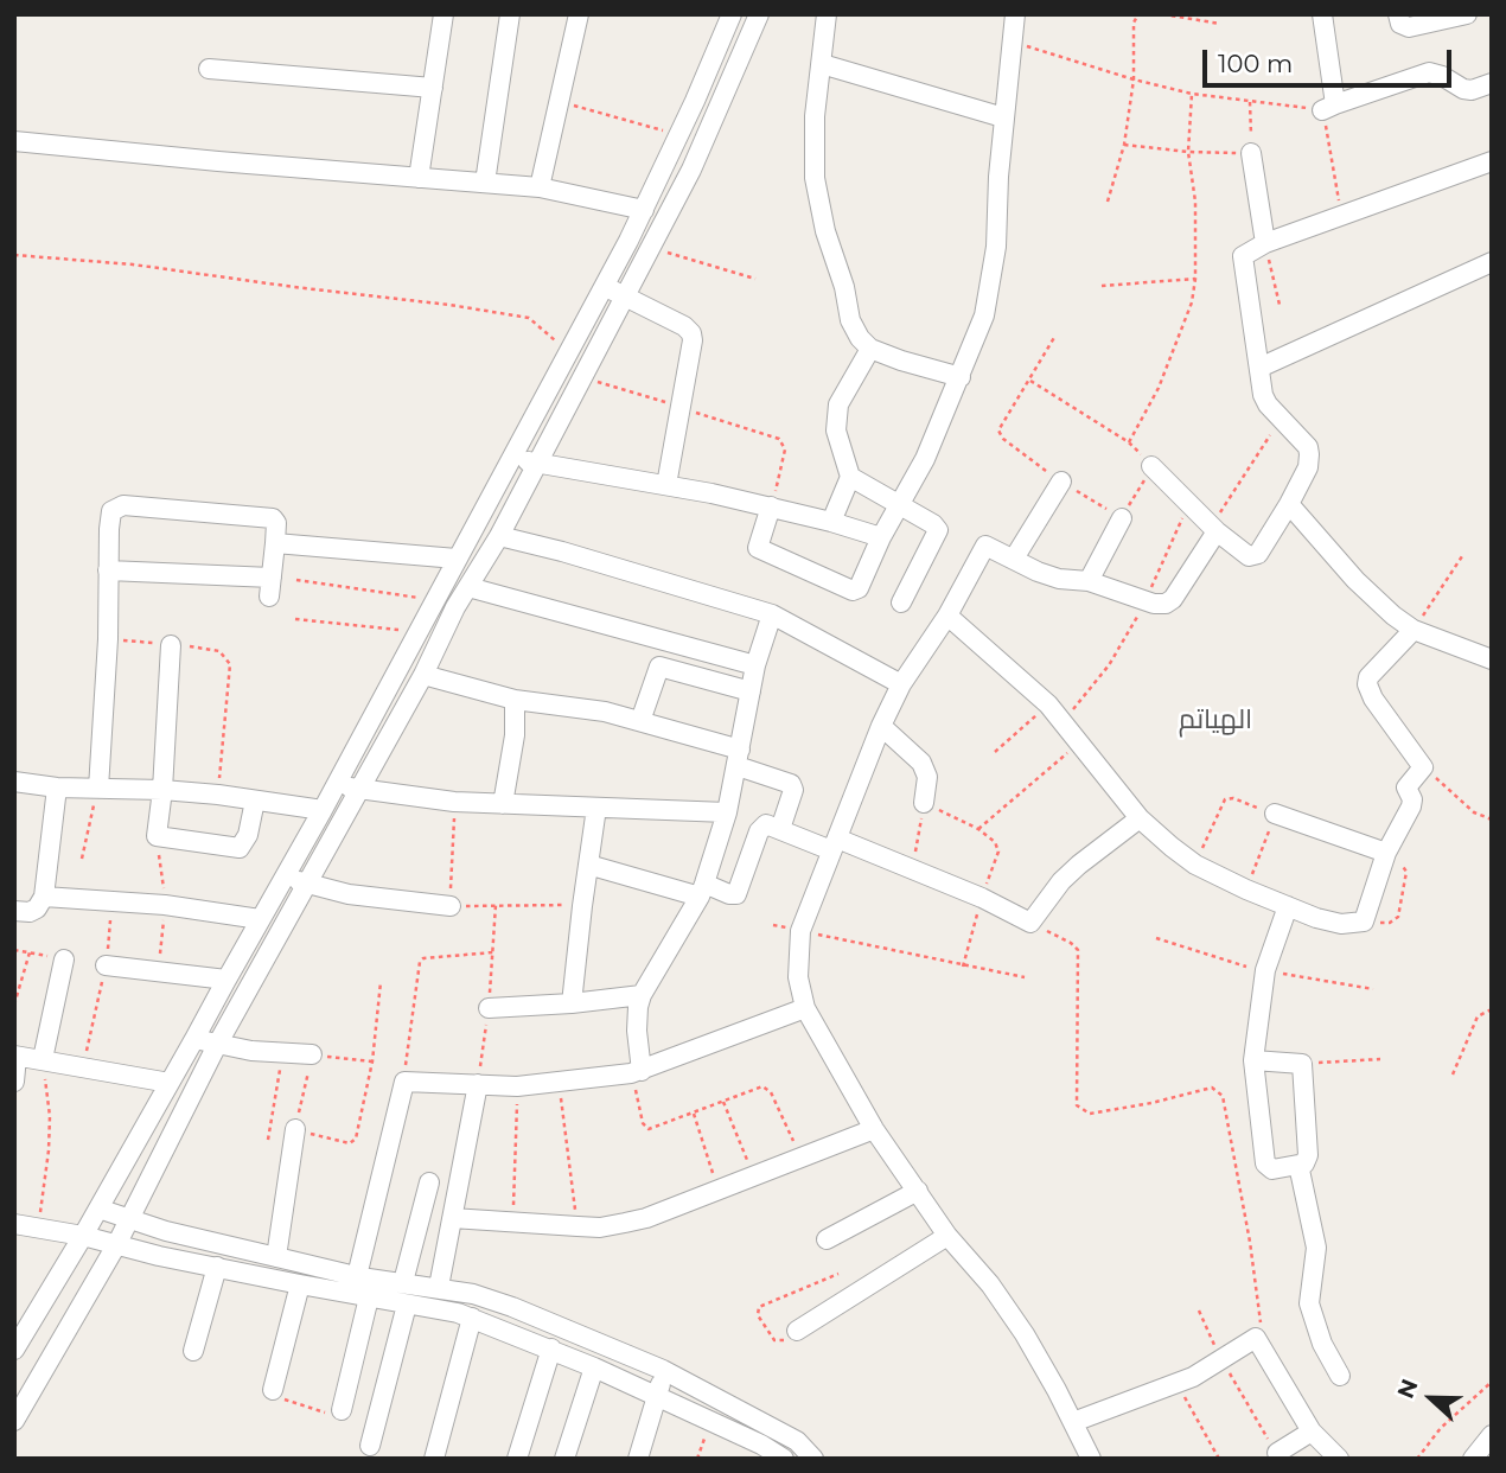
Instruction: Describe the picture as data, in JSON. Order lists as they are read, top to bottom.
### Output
{
  "districts": ["الهياتم"],
  "scale_bar": "100 m",
  "north": "left"
}
